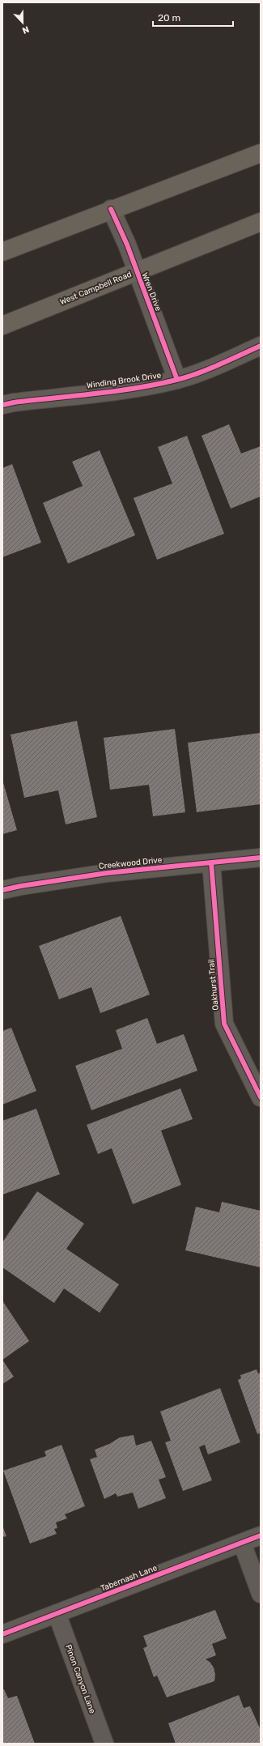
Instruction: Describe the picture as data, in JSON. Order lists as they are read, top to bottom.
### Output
{
  "streets": {
    "main road": ["West Campbell Road"],
    "street": [
      "Wren Drive",
      "Winding Brook Drive",
      "Creekwood Drive",
      "Oakhurst Trail",
      "Tabernash Lane",
      "Pinon Canyon Lane"
    ]
  },
  "crossings": [
    ["West Campbell Road", "Wren Drive"],
    ["Wren Drive", "Winding Brook Drive"],
    ["Creekwood Drive", "Oakhurst Trail"],
    ["Tabernash Lane", "Pinon Canyon Lane"]
  ],
  "scale_bar": "20 m",
  "north": "bottom"
}
